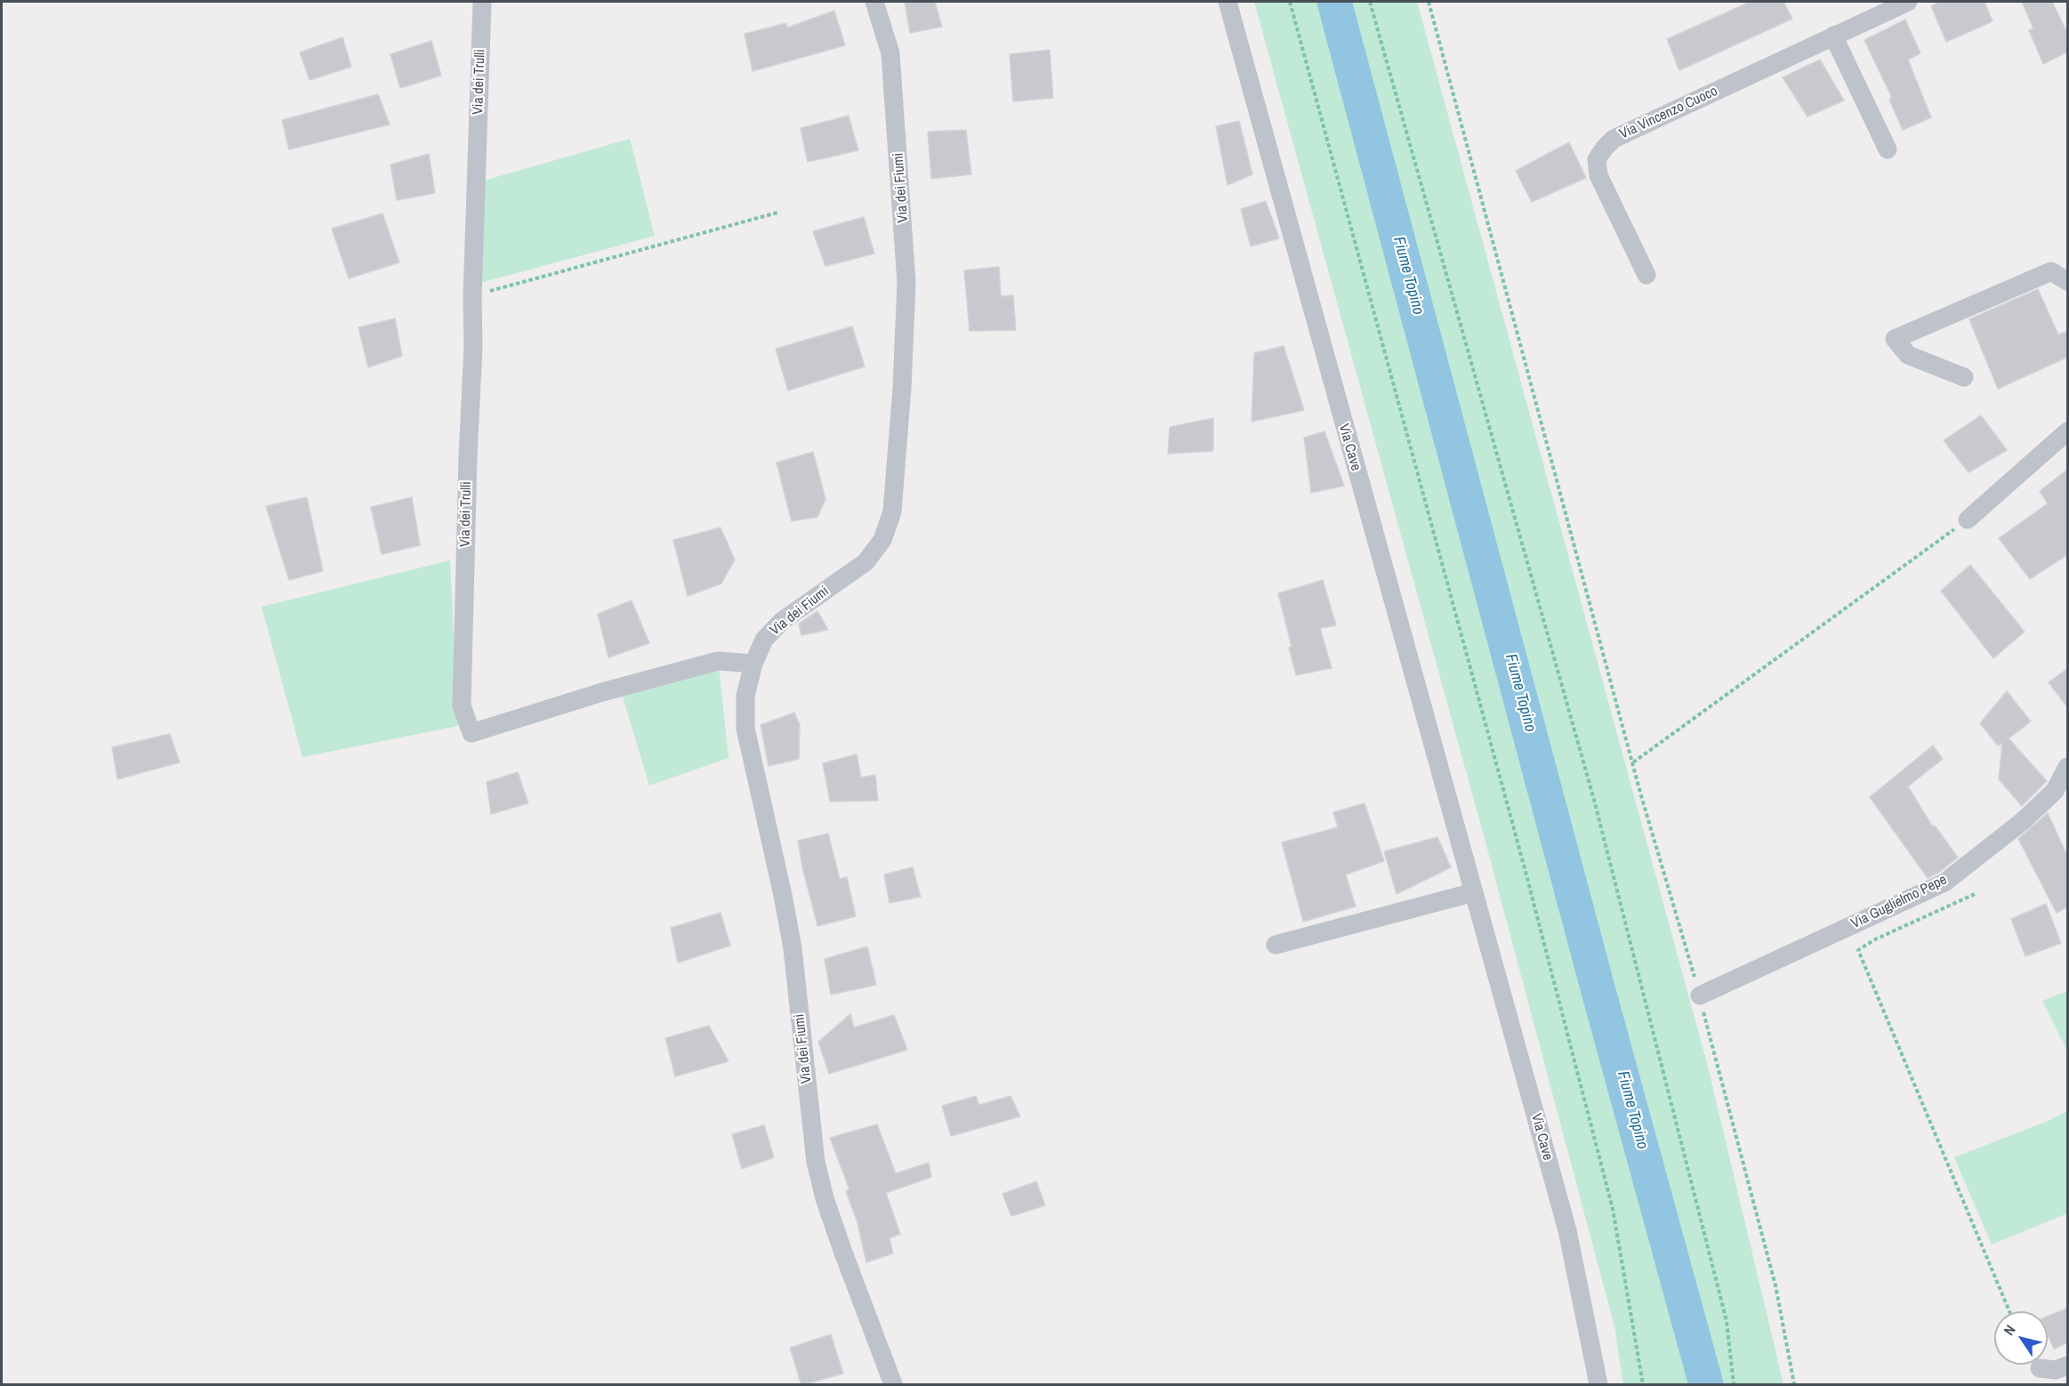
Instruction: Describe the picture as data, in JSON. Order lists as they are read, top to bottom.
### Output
{
  "streets": {
    "street": [
      "Via dei Trulli",
      "Via Vincenzo Cuoco",
      "Via dei Fiumi",
      "Via Cave",
      "Via Guglielmo Pepe"
    ]
  },
  "crossings": [
    ["Via dei Trulli", "Via dei Fiumi"]
  ],
  "water": ["Fiume Topino"],
  "north": "top left"
}
